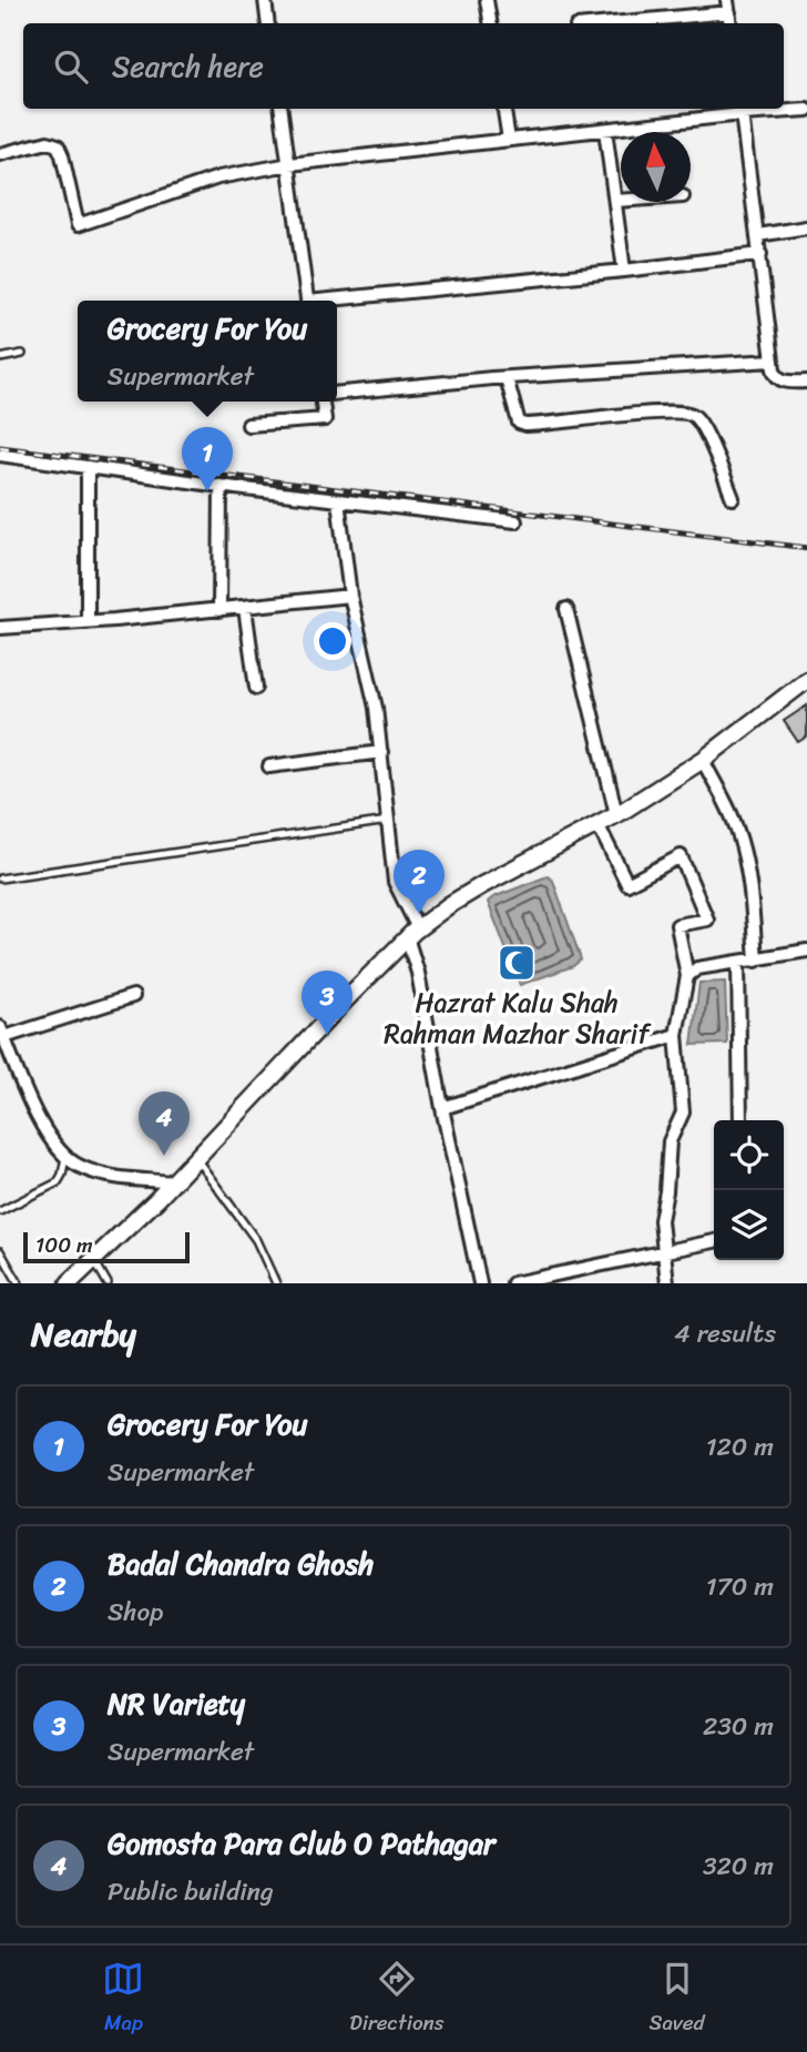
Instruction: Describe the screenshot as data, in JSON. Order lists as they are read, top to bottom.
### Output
{
  "places": {
    "mosque": ["Hazrat Kalu Shah Rahman Mazhar Sharif"]
  },
  "scale_bar": "100 m",
  "north": "top",
  "page": {
    "search": "Search here",
    "popup": ["Grocery For You", "Supermarket"],
    "pins": [
      "1",
      "2",
      "3",
      "4"
    ],
    "scale": "100 m",
    "heading": ["Nearby", "4 results"],
    "list": [
      {
        "mark": "1",
        "name": "Grocery For You",
        "note": "Supermarket",
        "value": "120 m"
      },
      {
        "mark": "2",
        "name": "Badal Chandra Ghosh",
        "note": "Shop",
        "value": "170 m"
      },
      {
        "mark": "3",
        "name": "NR Variety",
        "note": "Supermarket",
        "value": "230 m"
      },
      {
        "mark": "4",
        "name": "Gomosta Para Club O Pathagar",
        "note": "Public building",
        "value": "320 m"
      }
    ],
    "nav": ["Map", "Directions", "Saved"]
  }
}
